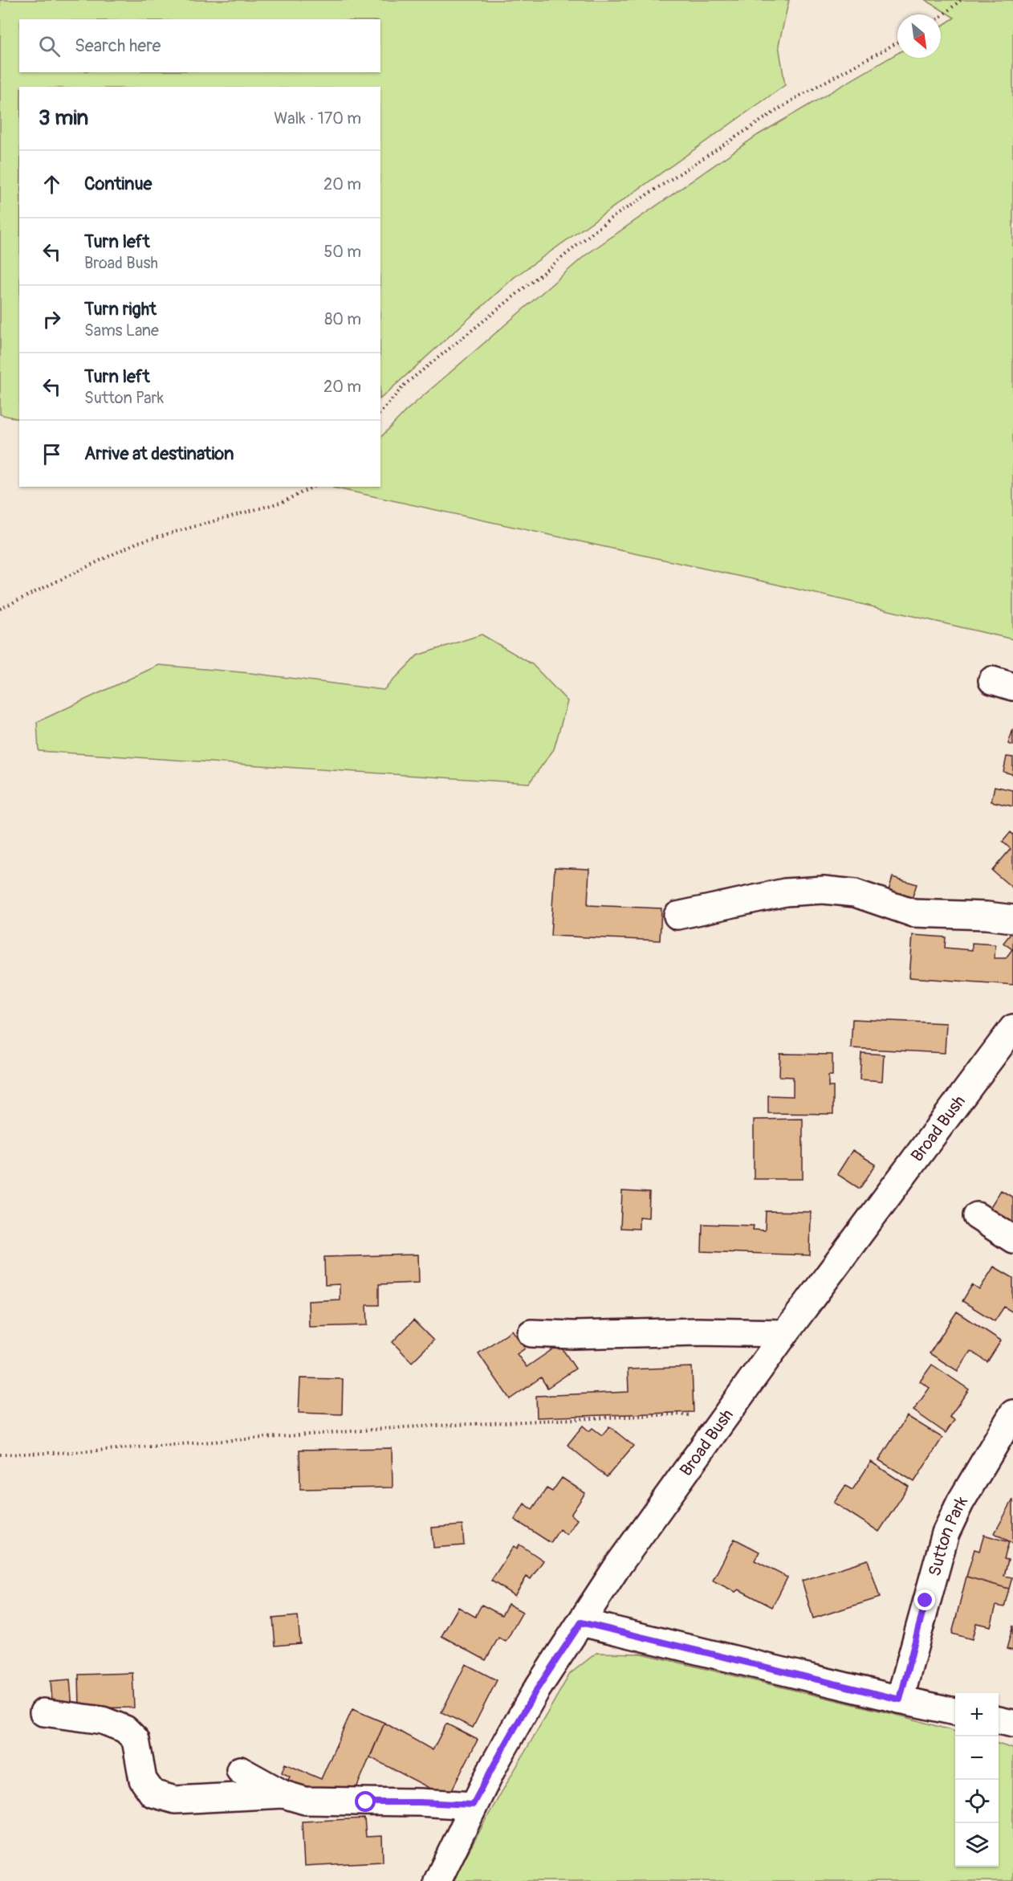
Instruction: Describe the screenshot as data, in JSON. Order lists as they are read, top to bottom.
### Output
{
  "streets": {
    "main road": ["Broad Bush", "Sutton Park"]
  },
  "north": "bottom right",
  "page": {
    "search": "Search here",
    "heading": ["3 min", "Walk · 170 m"],
    "list": [
      ["Continue", "20 m"],
      ["Turn left", "Broad Bush", "50 m"],
      ["Turn right", "Sams Lane", "80 m"],
      ["Turn left", "Sutton Park", "20 m"],
      "Arrive at destination"
    ],
    "map_buttons": ["+", "−"]
  }
}
